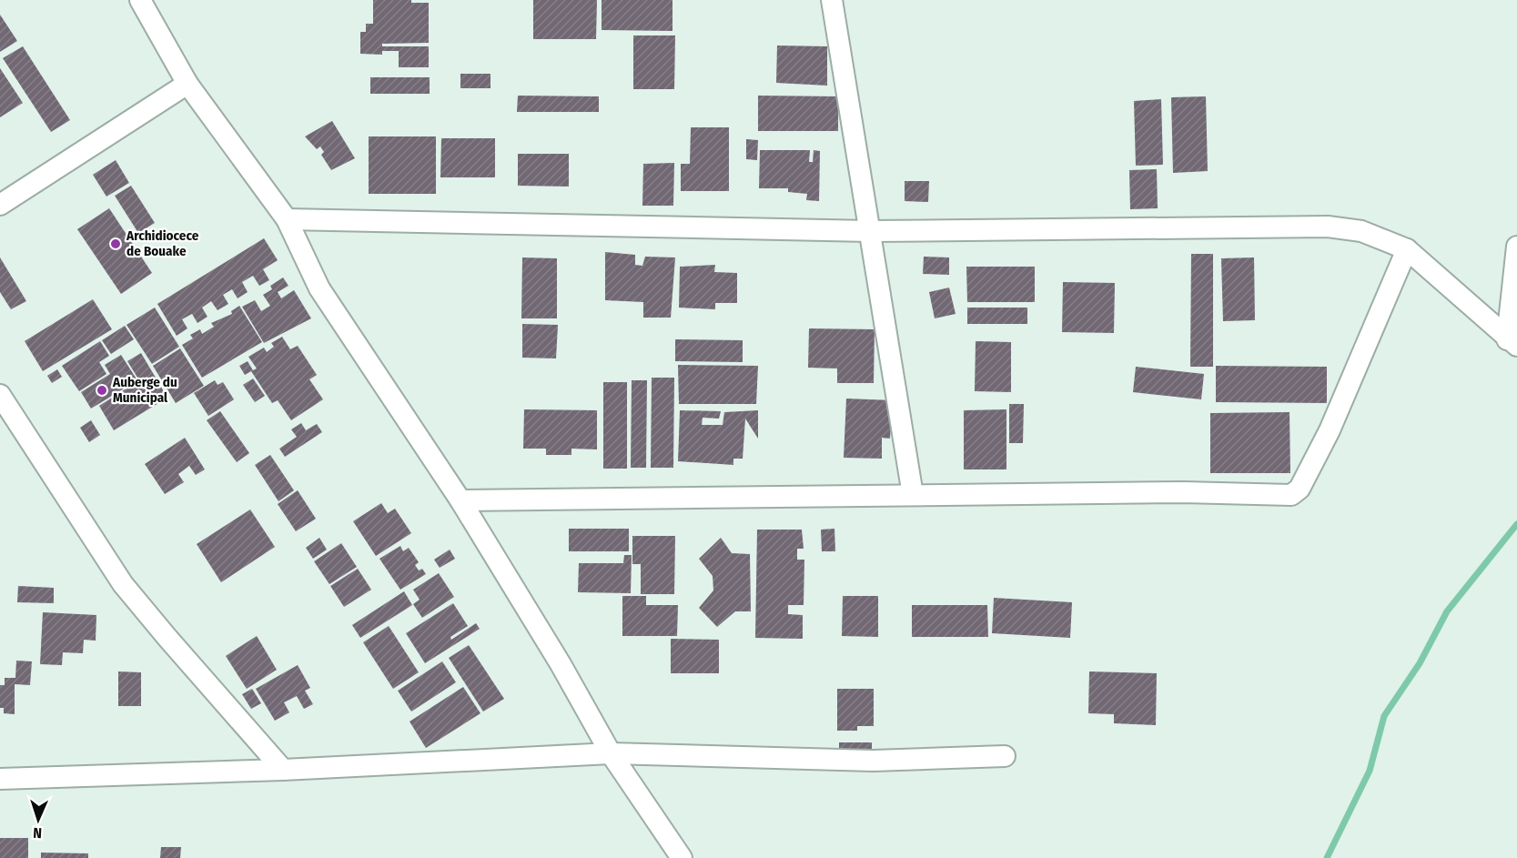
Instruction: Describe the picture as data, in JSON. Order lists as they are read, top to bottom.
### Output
{
  "places": ["Archidiocece de Bouake", "Auberge du Municipal"],
  "north": "bottom"
}
